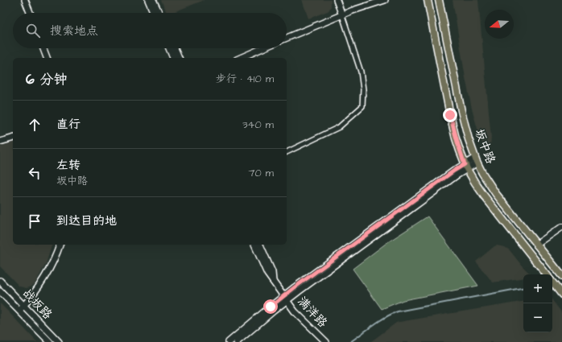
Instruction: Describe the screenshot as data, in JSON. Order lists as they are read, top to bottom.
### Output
{
  "streets": {
    "main road": ["坂中路"],
    "street": ["战坂路", "满洋路"]
  },
  "north": "left",
  "page": {
    "search": "搜索地点",
    "heading": ["6 分钟", "步行 · 410 m"],
    "list": [
      ["直行", "340 m"],
      ["左转", "坂中路", "70 m"],
      "到达目的地"
    ],
    "map_buttons": ["+", "−"]
  }
}
